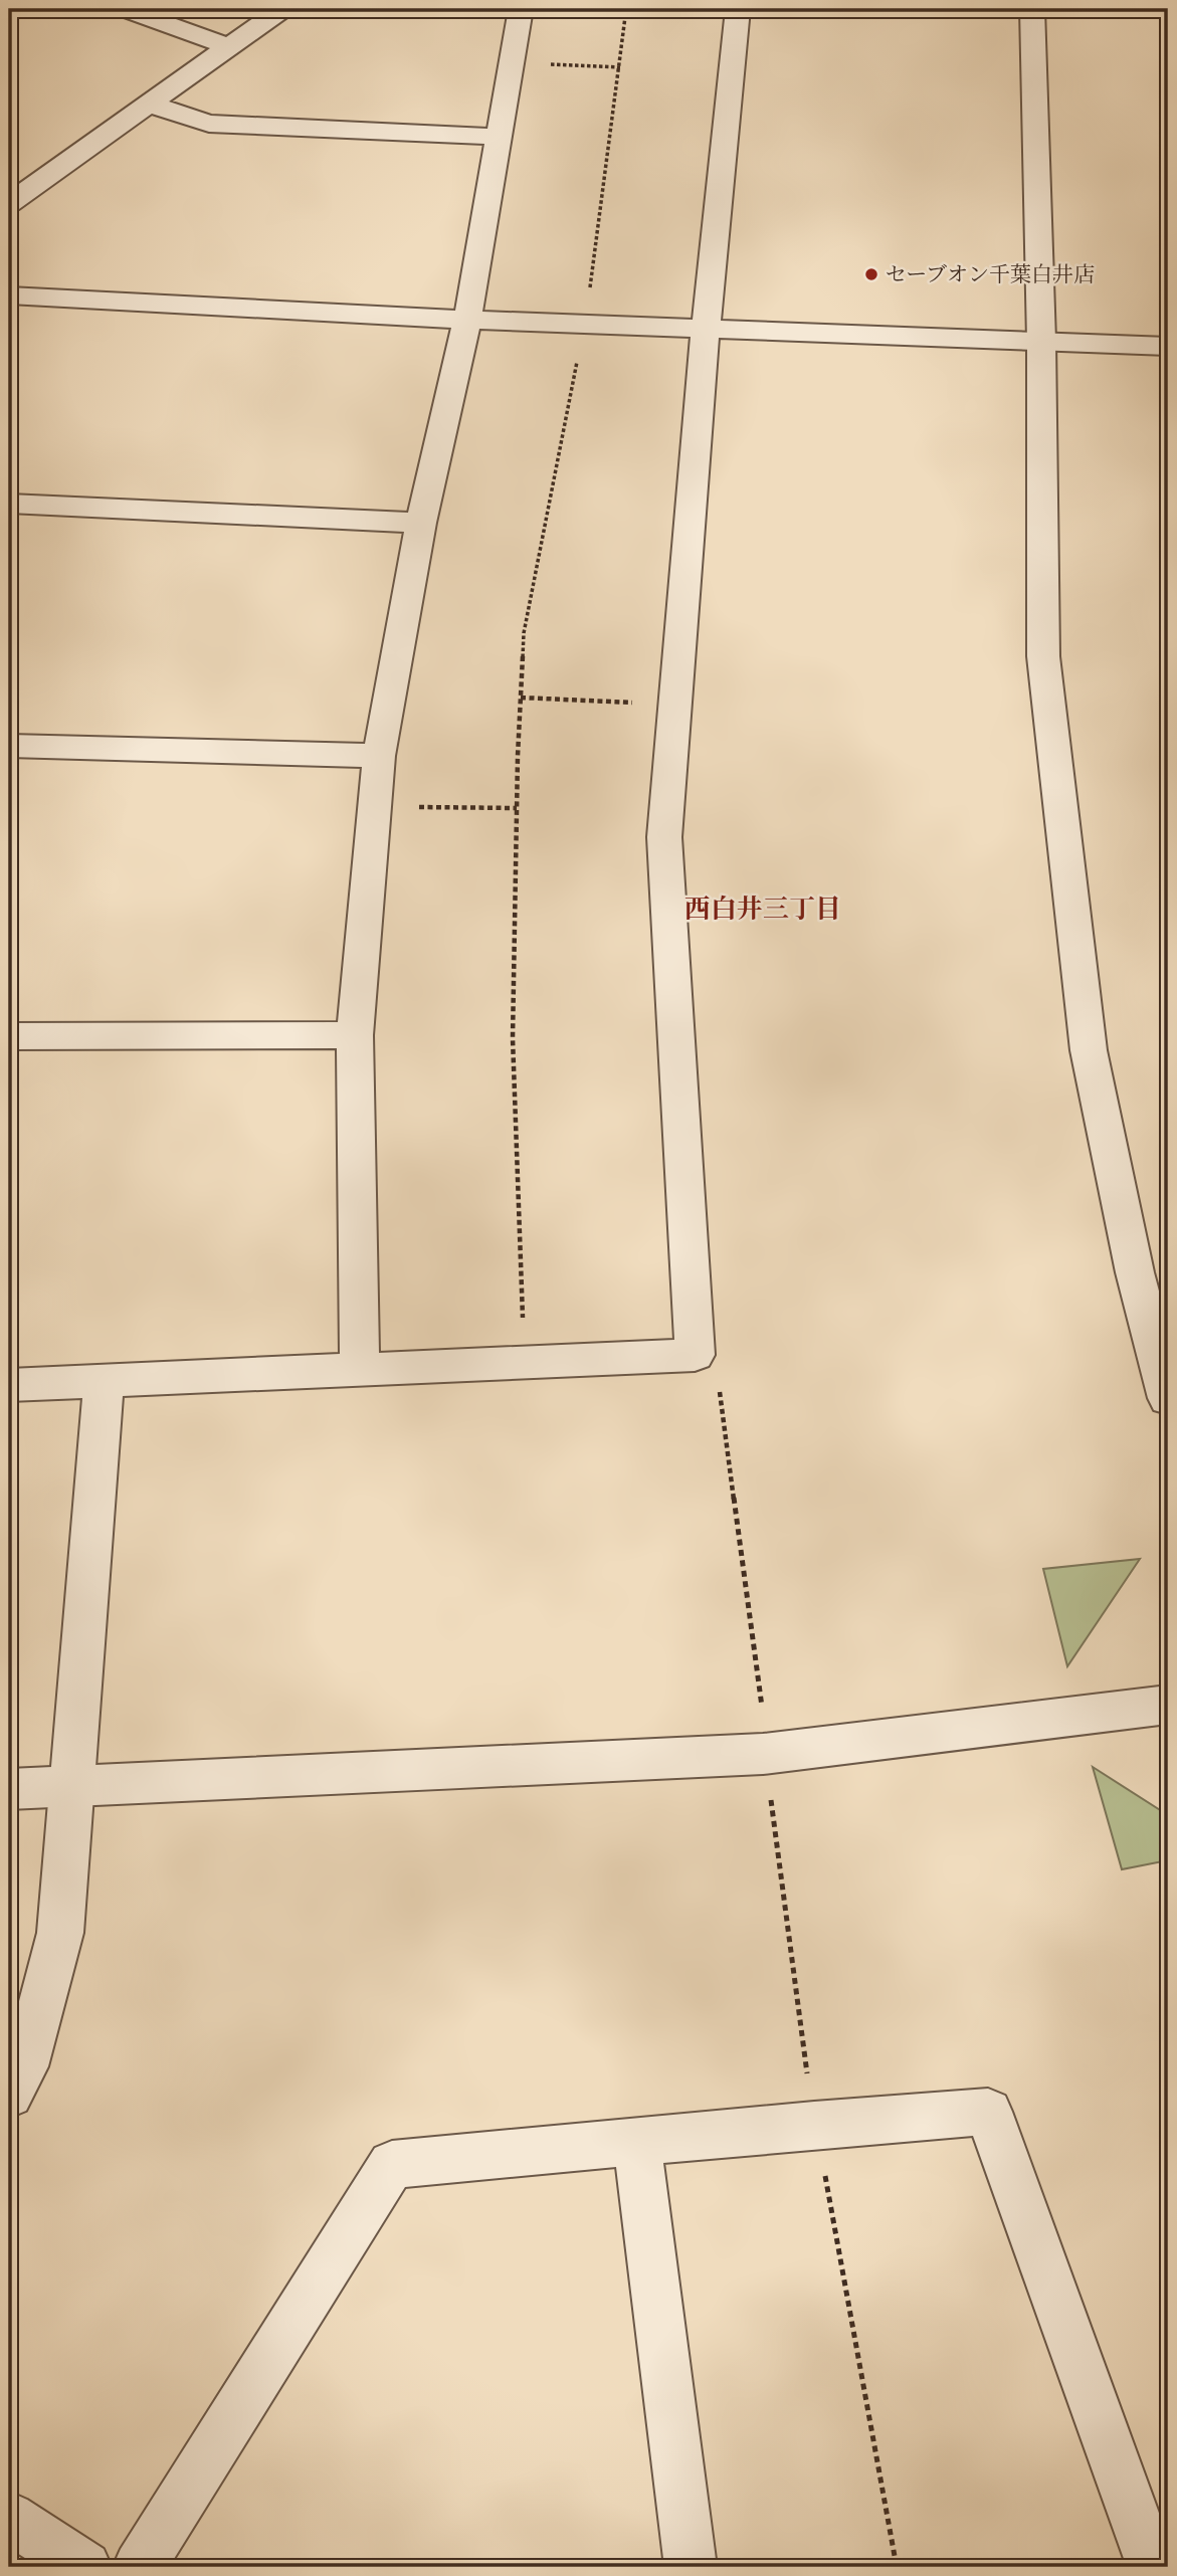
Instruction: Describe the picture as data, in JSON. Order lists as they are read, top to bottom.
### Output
{
  "districts": ["西白井三丁目"],
  "places": ["セーブオン千葉白井店"]
}
